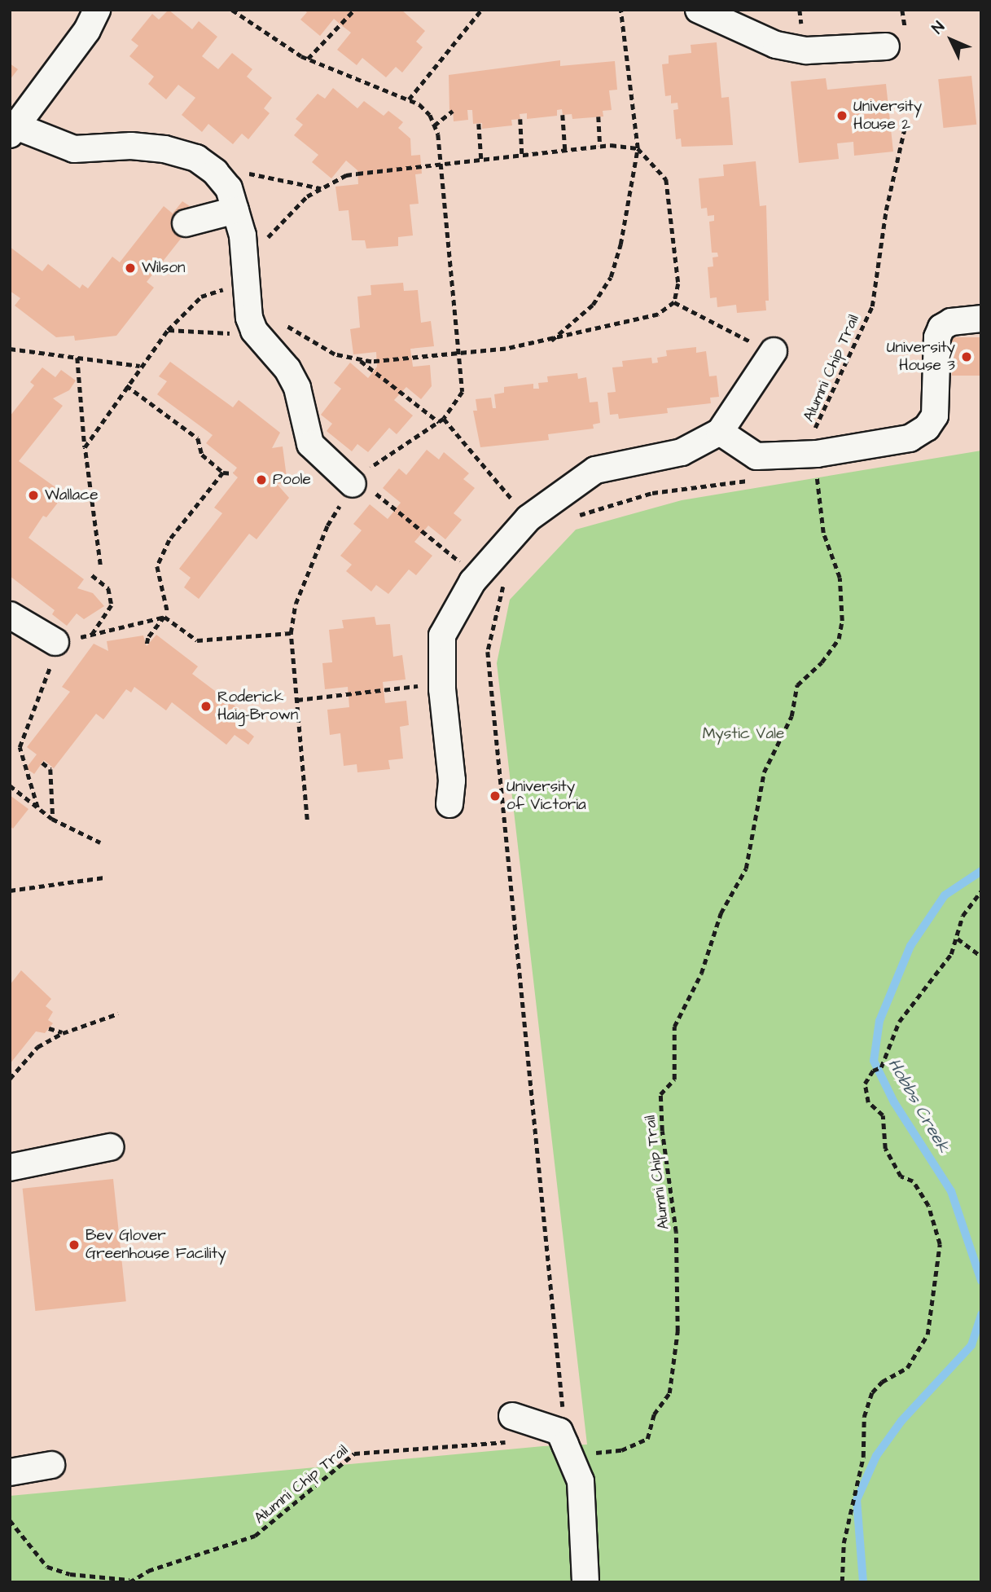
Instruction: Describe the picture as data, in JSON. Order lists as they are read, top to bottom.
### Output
{
  "streets": {
    "path": ["Alumni Chip Trail"]
  },
  "water": ["Hobbs Creek"],
  "parks": ["Mystic Vale"],
  "places": [
    "University House 2",
    "Wilson",
    "University House 3",
    "Poole",
    "Wallace",
    "Roderick Haig-Brown",
    "University of Victoria",
    "Bev Glover Greenhouse Facility"
  ],
  "north": "top left"
}
